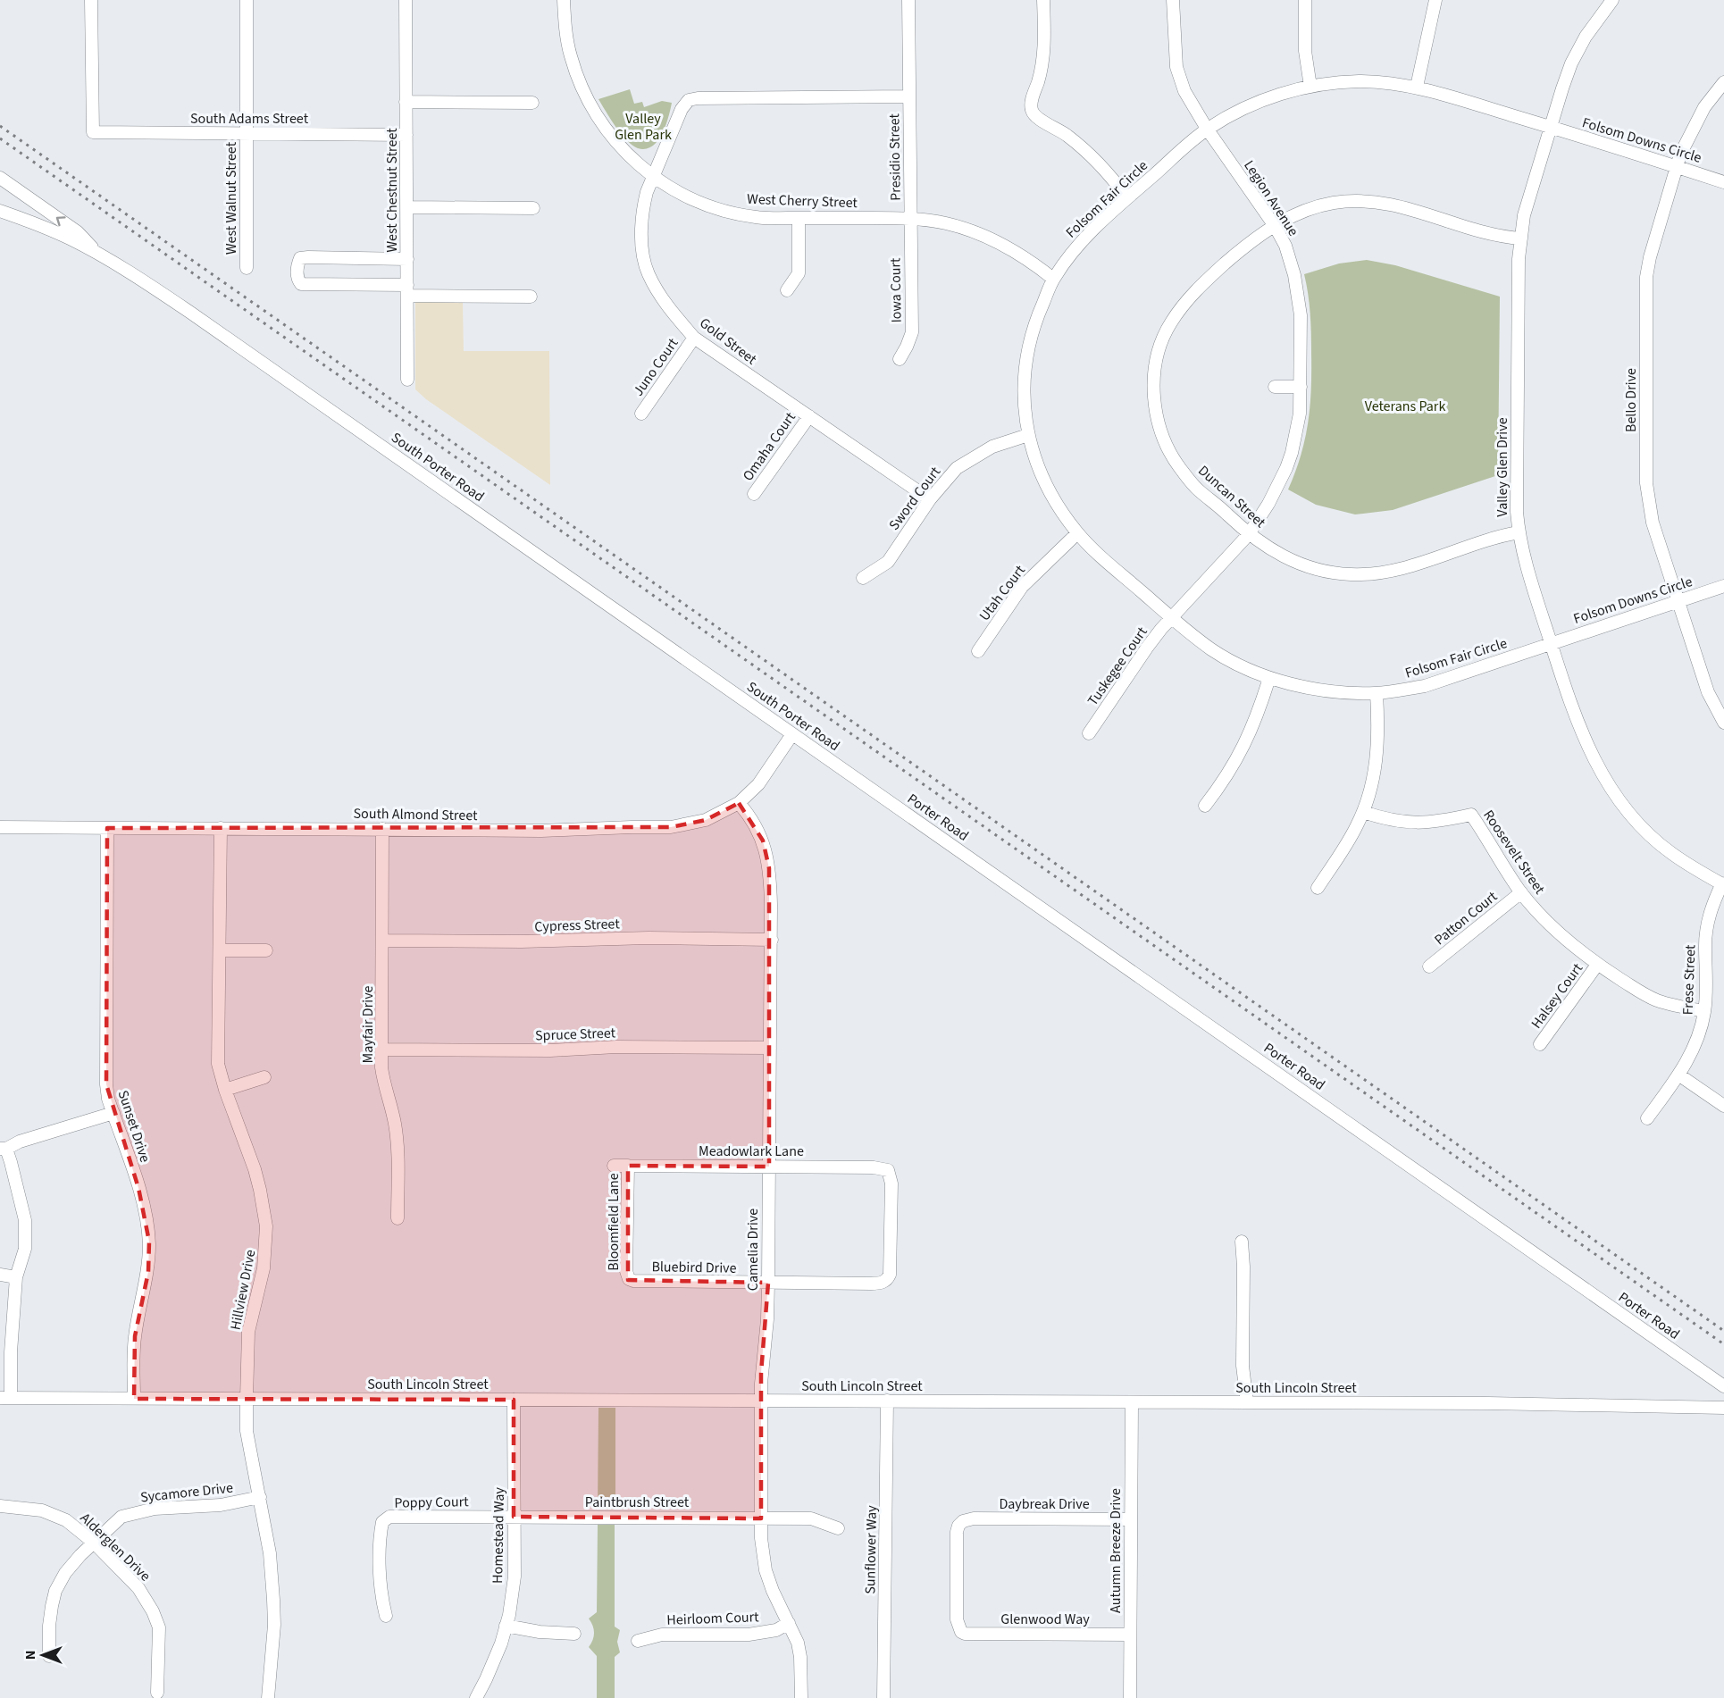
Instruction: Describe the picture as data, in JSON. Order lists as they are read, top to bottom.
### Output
{
  "streets": {
    "street": [
      "South Adams Street",
      "Folsom Downs Circle",
      "Presidio Street",
      "West Chestnut Street",
      "West Walnut Street",
      "Legion Avenue",
      "Folsom Fair Circle",
      "West Cherry Street",
      "Iowa Court",
      "Gold Street",
      "Juno Court",
      "Bello Drive",
      "Omaha Court",
      "South Porter Road",
      "Valley Glen Drive",
      "Duncan Street",
      "Sword Court",
      "Utah Court",
      "Tuskegee Court",
      "South Almond Street",
      "Porter Road",
      "Roosevelt Street",
      "Patton Court",
      "Cypress Street",
      "Frese Street",
      "Halsey Court",
      "Mayfair Drive",
      "Spruce Street",
      "Sunset Drive",
      "Meadowlark Lane",
      "Bloomfield Lane",
      "Camelia Drive",
      "Bluebird Drive",
      "Hillview Drive",
      "South Lincoln Street",
      "Sycamore Drive",
      "Poppy Court",
      "Paintbrush Street",
      "Daybreak Drive",
      "Homestead Way",
      "Alderglen Drive",
      "Sunflower Way",
      "Autumn Breeze Drive",
      "Heirloom Court",
      "Glenwood Way"
    ]
  },
  "crossings": [
    ["South Adams Street", "West Chestnut Street"],
    ["South Adams Street", "West Walnut Street"],
    ["Folsom Downs Circle", "Folsom Fair Circle"],
    ["Folsom Downs Circle", "Bello Drive"],
    ["Folsom Downs Circle", "Valley Glen Drive"],
    ["Presidio Street", "West Cherry Street"],
    ["Presidio Street", "Iowa Court"],
    ["Presidio Street", "Gold Street"],
    ["Legion Avenue", "Folsom Fair Circle"],
    ["Legion Avenue", "Duncan Street"],
    ["Legion Avenue", "Tuskegee Court"],
    ["Folsom Fair Circle", "West Cherry Street"],
    ["Folsom Fair Circle", "Valley Glen Drive"],
    ["Folsom Fair Circle", "Sword Court"],
    ["Folsom Fair Circle", "Utah Court"],
    ["Folsom Fair Circle", "Tuskegee Court"],
    ["West Cherry Street", "Iowa Court"],
    ["West Cherry Street", "Gold Street"],
    ["Gold Street", "Juno Court"],
    ["Gold Street", "Omaha Court"],
    ["Gold Street", "Sword Court"],
    ["South Porter Road", "South Almond Street"],
    ["South Porter Road", "Porter Road"],
    ["Valley Glen Drive", "Duncan Street"],
    ["Valley Glen Drive", "Frese Street"],
    ["South Almond Street", "Mayfair Drive"],
    ["South Almond Street", "Sunset Drive"],
    ["South Almond Street", "Camelia Drive"],
    ["South Almond Street", "Hillview Drive"],
    ["Roosevelt Street", "Patton Court"],
    ["Roosevelt Street", "Frese Street"],
    ["Roosevelt Street", "Halsey Court"],
    ["Cypress Street", "Mayfair Drive"],
    ["Cypress Street", "Camelia Drive"],
    ["Mayfair Drive", "Spruce Street"],
    ["Spruce Street", "Camelia Drive"],
    ["Sunset Drive", "South Lincoln Street"],
    ["Meadowlark Lane", "Bloomfield Lane"],
    ["Meadowlark Lane", "Camelia Drive"],
    ["Meadowlark Lane", "Bluebird Drive"],
    ["Bloomfield Lane", "Bluebird Drive"],
    ["Camelia Drive", "Bluebird Drive"],
    ["Camelia Drive", "South Lincoln Street"],
    ["Camelia Drive", "Paintbrush Street"],
    ["Camelia Drive", "Heirloom Court"],
    ["Hillview Drive", "South Lincoln Street"],
    ["Hillview Drive", "Sycamore Drive"],
    ["South Lincoln Street", "Homestead Way"],
    ["South Lincoln Street", "Sunflower Way"],
    ["South Lincoln Street", "Autumn Breeze Drive"],
    ["Sycamore Drive", "Alderglen Drive"],
    ["Poppy Court", "Paintbrush Street"],
    ["Poppy Court", "Homestead Way"],
    ["Paintbrush Street", "Homestead Way"],
    ["Daybreak Drive", "Autumn Breeze Drive"],
    ["Daybreak Drive", "Glenwood Way"],
    ["Autumn Breeze Drive", "Glenwood Way"]
  ],
  "parks": ["Valley Glen Park", "Veterans Park"],
  "north": "left"
}
